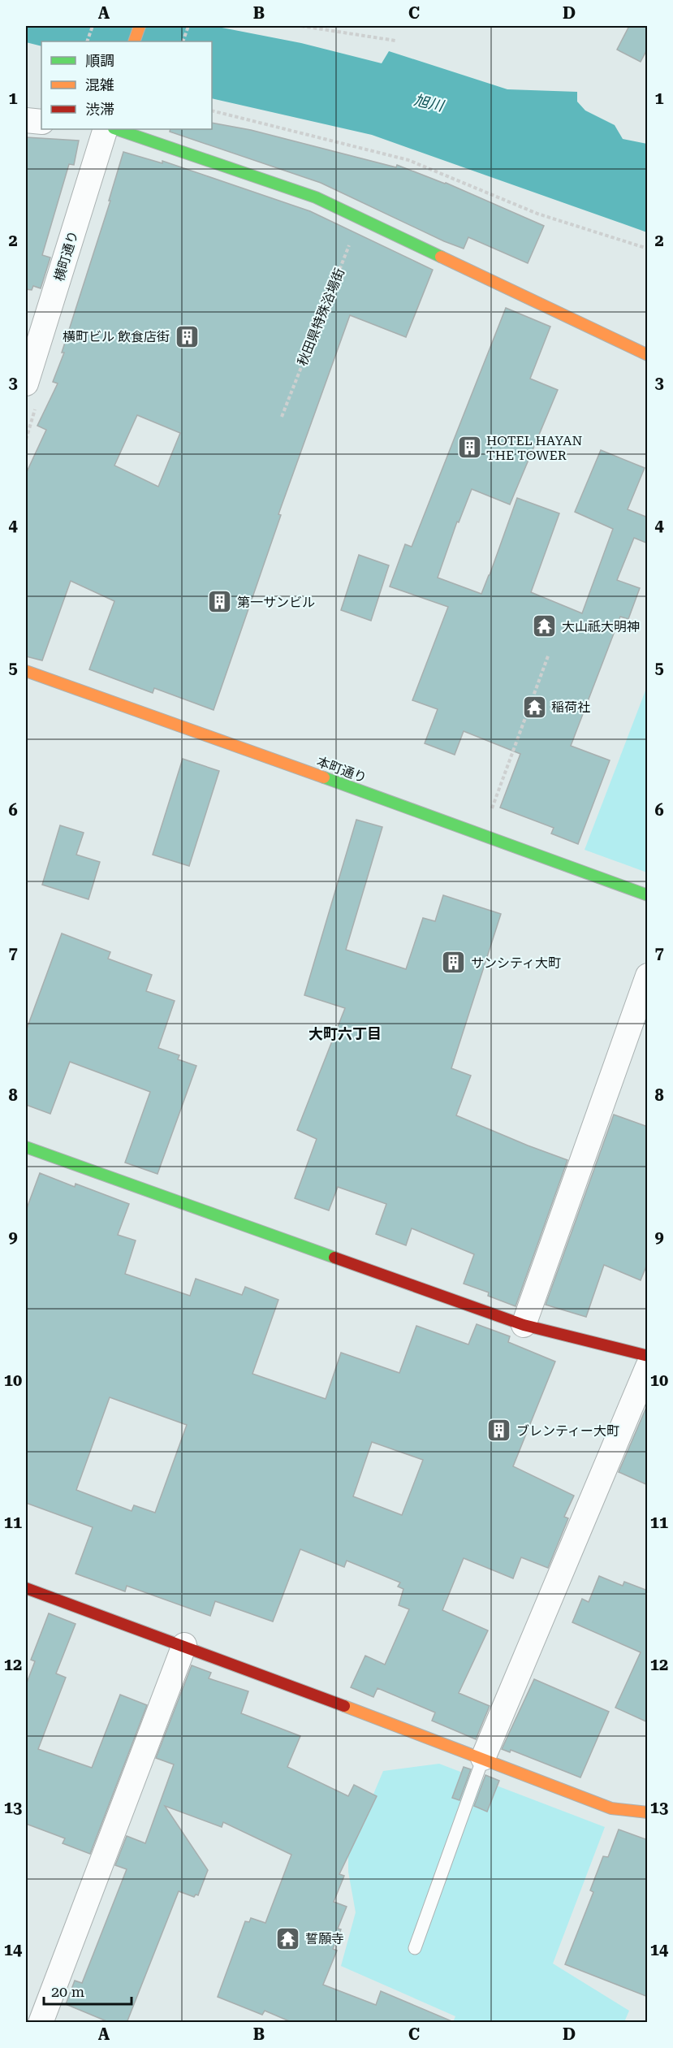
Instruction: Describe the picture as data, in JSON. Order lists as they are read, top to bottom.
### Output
{
  "streets": {
    "street": ["横町通り", "本町通り"],
    "path": ["秋田県特殊浴場街"]
  },
  "districts": ["大町六丁目"],
  "water": ["旭川"],
  "places": {
    "building": [
      "横町ビル 飲食店街",
      "HOTEL HAYAN THE TOWER",
      "第一サンビル",
      "サンシティ大町",
      "ブレンティー大町"
    ],
    "temple": ["大山祇大明神", "稲荷社", "誓願寺"]
  },
  "legend": ["順調", "混雑", "渋滞"],
  "scale_bar": "20 m",
  "grid": {
    "columns": [
      "A",
      "B",
      "C",
      "D"
    ],
    "rows": [
      "1",
      "2",
      "3",
      "4",
      "5",
      "6",
      "7",
      "8",
      "9",
      "10",
      "11",
      "12",
      "13",
      "14"
    ]
  }
}
